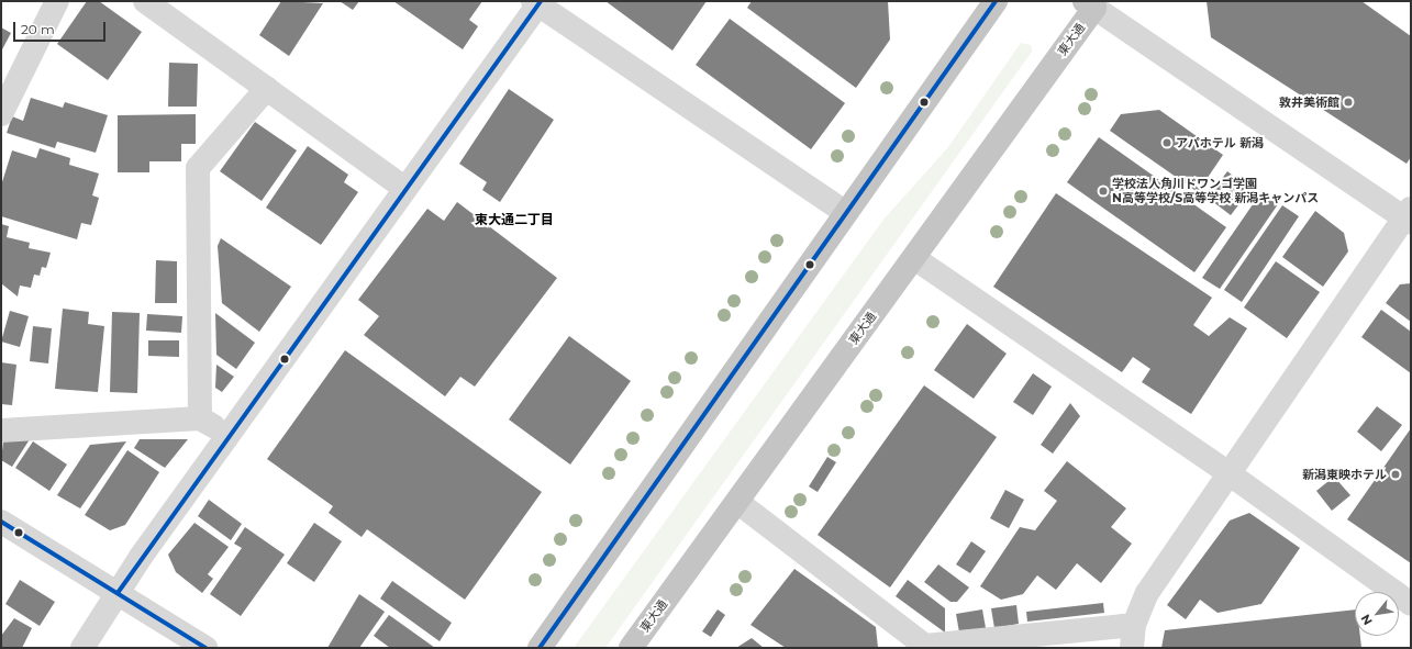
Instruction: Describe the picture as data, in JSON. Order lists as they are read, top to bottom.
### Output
{
  "streets": {
    "highway": ["東大通"]
  },
  "districts": ["東大通二丁目"],
  "places": [
    "敦井美術館",
    "アパホテル 新潟",
    "学校法人角川ドワンゴ学園 N高等学校/S高等学校 新潟キャンパス",
    "新潟東映ホテル"
  ],
  "scale_bar": "20 m",
  "north": "bottom left"
}
